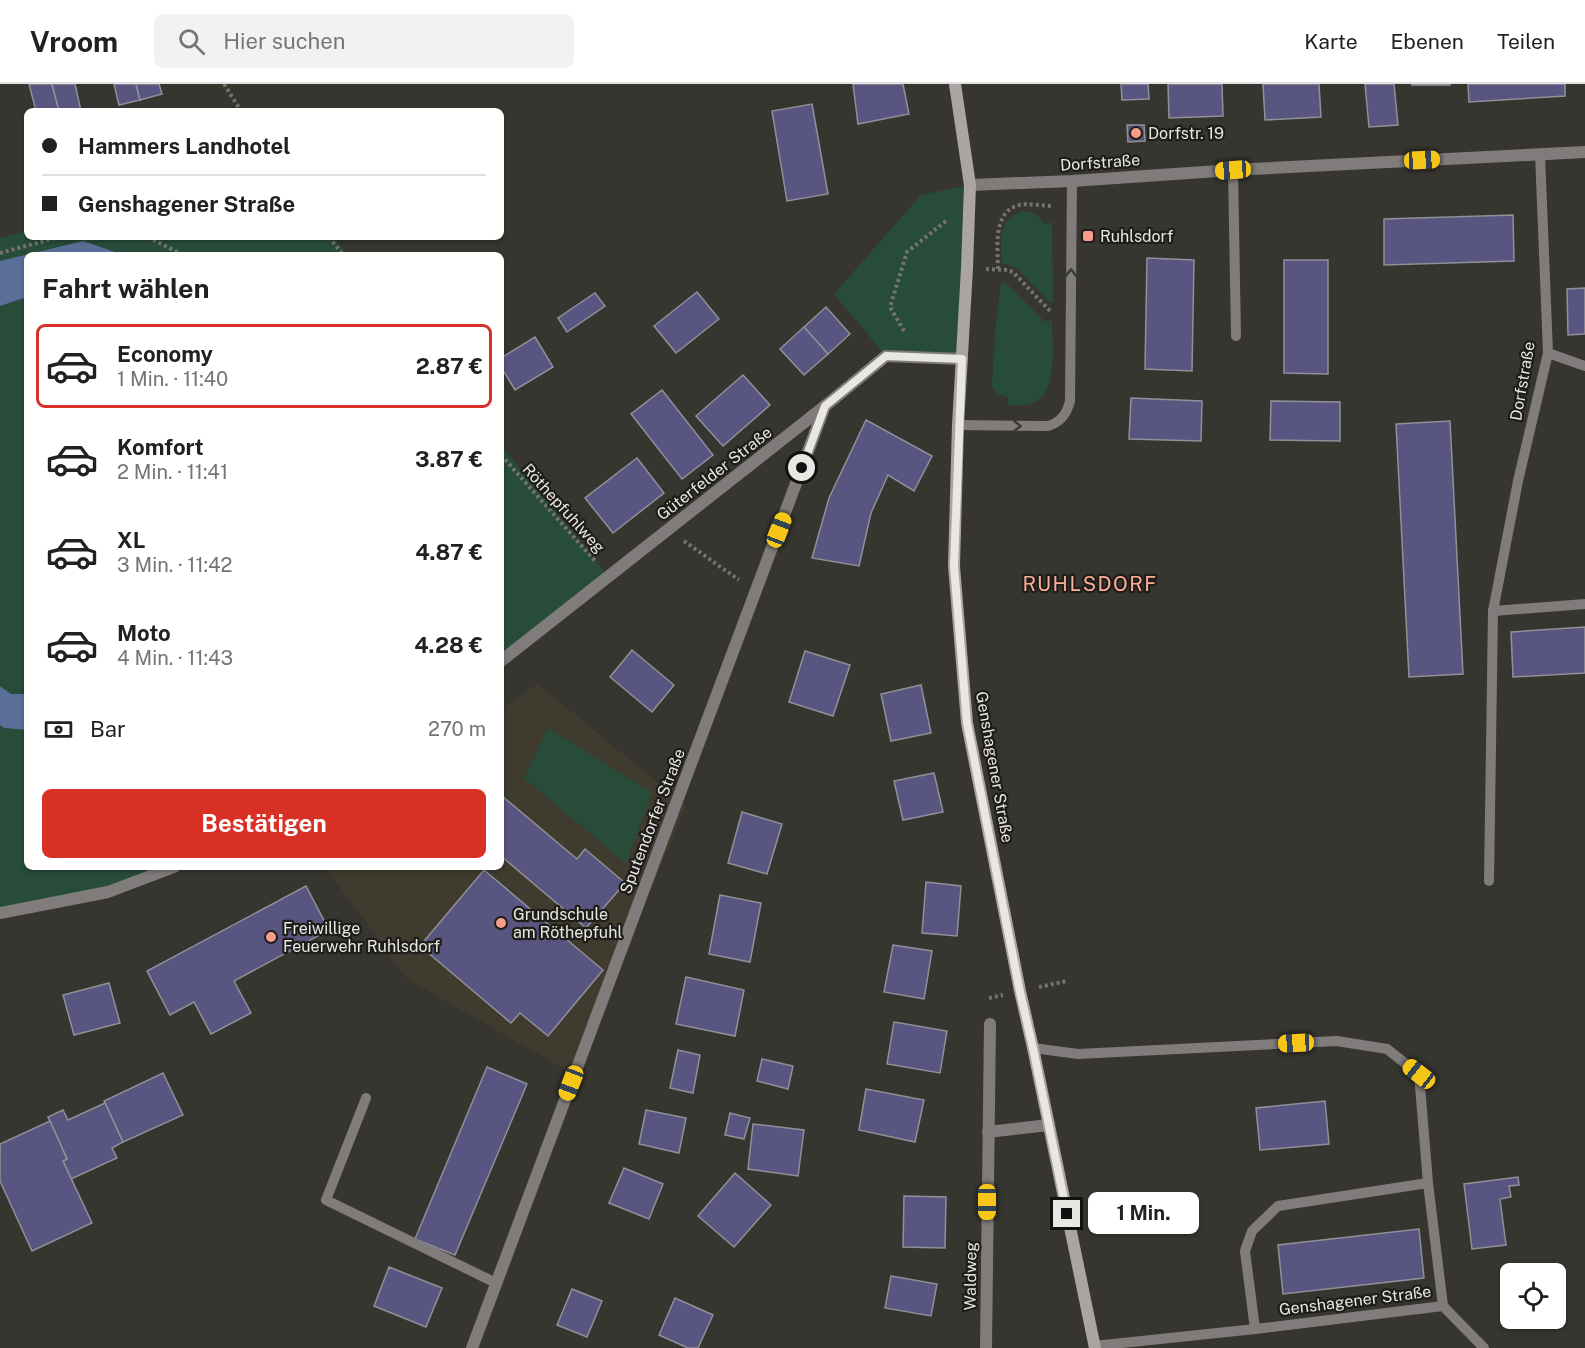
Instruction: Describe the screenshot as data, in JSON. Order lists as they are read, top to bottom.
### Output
{
  "streets": {
    "main road": ["Genshagener Straße"],
    "street": [
      "Dorfstraße",
      "Güterfelder Straße",
      "Sputendorfer Straße",
      "Waldweg"
    ],
    "path": ["Röthepfuhlweg"]
  },
  "crossings": [
    ["Dorfstraße", "Genshagener Straße"],
    ["Güterfelder Straße", "Röthepfuhlweg"],
    ["Güterfelder Straße", "Genshagener Straße"],
    ["Güterfelder Straße", "Sputendorfer Straße"]
  ],
  "districts": ["RUHLSDORF"],
  "places": {
    "other": ["Dorfstr. 19", "Grundschule am Röthepfuhl", "Freiwillige Feuerwehr Ruhlsdorf"],
    "transit": ["Ruhlsdorf"]
  },
  "page": {
    "header": "Vroom",
    "search": "Hier suchen",
    "nav": ["Karte", "Ebenen", "Teilen"],
    "banner": ["Hammers Landhotel", "Genshagener Straße"],
    "heading": "Fahrt wählen",
    "list": [
      {
        "name": "Economy",
        "note": "1 Min. · 11:40",
        "value": "2.87 €"
      },
      {
        "name": "Komfort",
        "note": "2 Min. · 11:41",
        "value": "3.87 €"
      },
      {
        "name": "XL",
        "note": "3 Min. · 11:42",
        "value": "4.87 €"
      },
      {
        "name": "Moto",
        "note": "4 Min. · 11:43",
        "value": "4.28 €"
      }
    ],
    "pay": ["Bar", "270 m"],
    "buttons": "Bestätigen",
    "bubble": "1 Min."
  }
}
